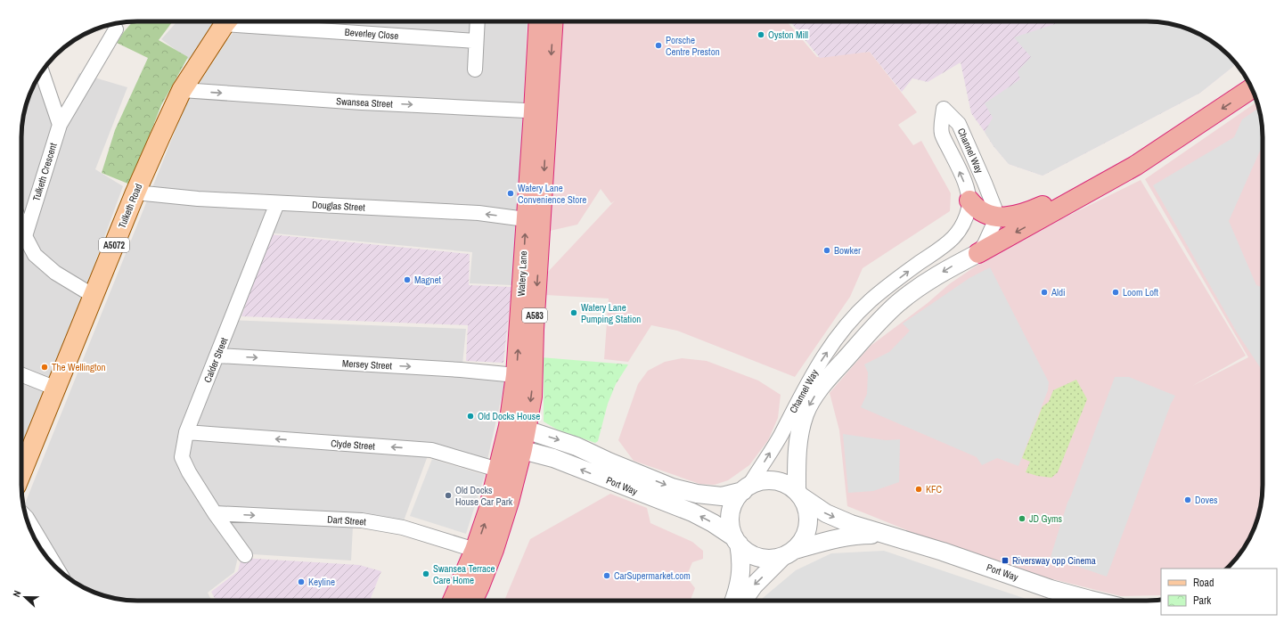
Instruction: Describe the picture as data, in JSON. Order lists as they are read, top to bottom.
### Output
{
  "streets": {
    "highway": ["Watery Lane", "A583"],
    "main road": ["Tulketh Road", "A5072"],
    "street": [
      "Beverley Close",
      "Swansea Street",
      "Channel Way",
      "Tulketh Crescent",
      "Douglas Street",
      "Calder Street",
      "Mersey Street",
      "Clyde Street",
      "Port Way",
      "Dart Street"
    ]
  },
  "crossings": [
    ["Swansea Street", "Tulketh Road"],
    ["Swansea Street", "Watery Lane"],
    ["Channel Way", "Port Way"],
    ["Tulketh Road", "Douglas Street"],
    ["Douglas Street", "Watery Lane"],
    ["Douglas Street", "Calder Street"],
    ["Watery Lane", "Mersey Street"],
    ["Watery Lane", "Clyde Street"],
    ["Watery Lane", "Port Way"],
    ["Watery Lane", "Dart Street"],
    ["Calder Street", "Mersey Street"],
    ["Calder Street", "Clyde Street"],
    ["Calder Street", "Dart Street"]
  ],
  "one_way": [
    "Swansea Street",
    "Douglas Street",
    "Mersey Street",
    "Clyde Street",
    "Dart Street"
  ],
  "places": {
    "other": [
      "Oyston Mill",
      "Porsche Centre Preston",
      "Watery Lane Convenience Store",
      "Bowker",
      "Magnet",
      "Aldi",
      "Loom Loft",
      "Watery Lane Pumping Station",
      "The Wellington",
      "Old Docks House",
      "KFC",
      "Old Docks House Car Park",
      "Doves",
      "JD Gyms",
      "Swansea Terrace Care Home",
      "CarSupermarket.com",
      "Keyline"
    ],
    "transit": ["Riversway opp Cinema"]
  },
  "legend": ["Road", "Park"],
  "north": "left"
}
